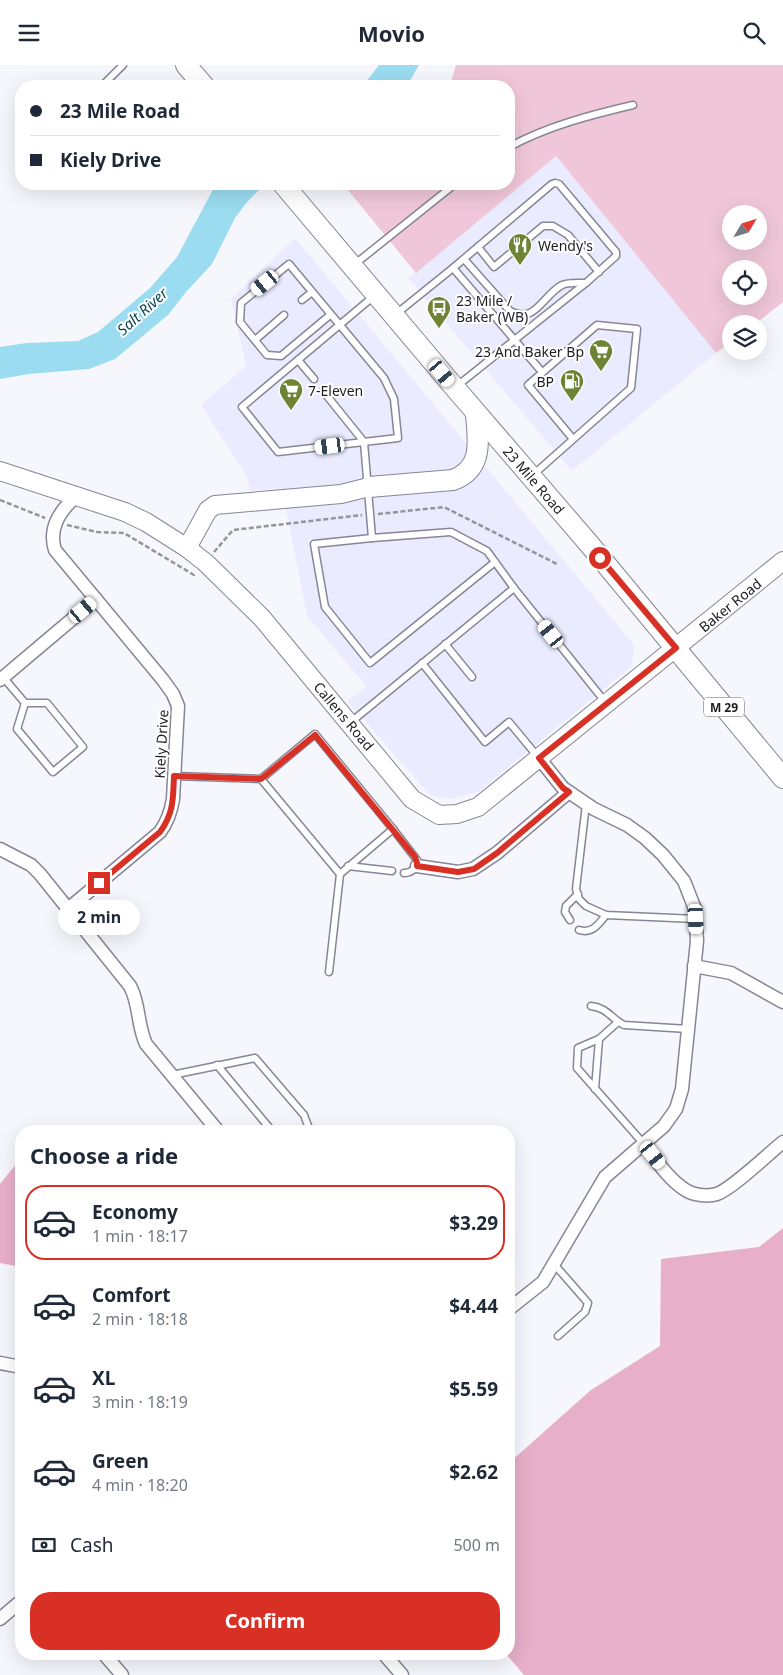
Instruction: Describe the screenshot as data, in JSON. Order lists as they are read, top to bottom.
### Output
{
  "streets": {
    "main road": ["23 Mile Road", "M 29"],
    "street": ["Baker Road", "Callens Road", "Kiely Drive"]
  },
  "crossings": [
    ["23 Mile Road", "Baker Road"],
    ["23 Mile Road", "Callens Road"],
    ["Baker Road", "Callens Road"]
  ],
  "water": ["Salt River"],
  "places": {
    "restaurant": ["Wendy's"],
    "bus stop": ["23 Mile / Baker (WB)"],
    "supermarket": ["23 And Baker Bp", "7-Eleven"],
    "fuel station": ["BP"]
  },
  "north": "top right",
  "page": {
    "header": "Movio",
    "banner": ["23 Mile Road", "Kiely Drive"],
    "bubble": "2 min",
    "heading": "Choose a ride",
    "list": [
      {
        "name": "Economy",
        "note": "1 min · 18:17",
        "value": "$3.29"
      },
      {
        "name": "Comfort",
        "note": "2 min · 18:18",
        "value": "$4.44"
      },
      {
        "name": "XL",
        "note": "3 min · 18:19",
        "value": "$5.59"
      },
      {
        "name": "Green",
        "note": "4 min · 18:20",
        "value": "$2.62"
      }
    ],
    "pay": ["Cash", "500 m"],
    "buttons": "Confirm"
  }
}
